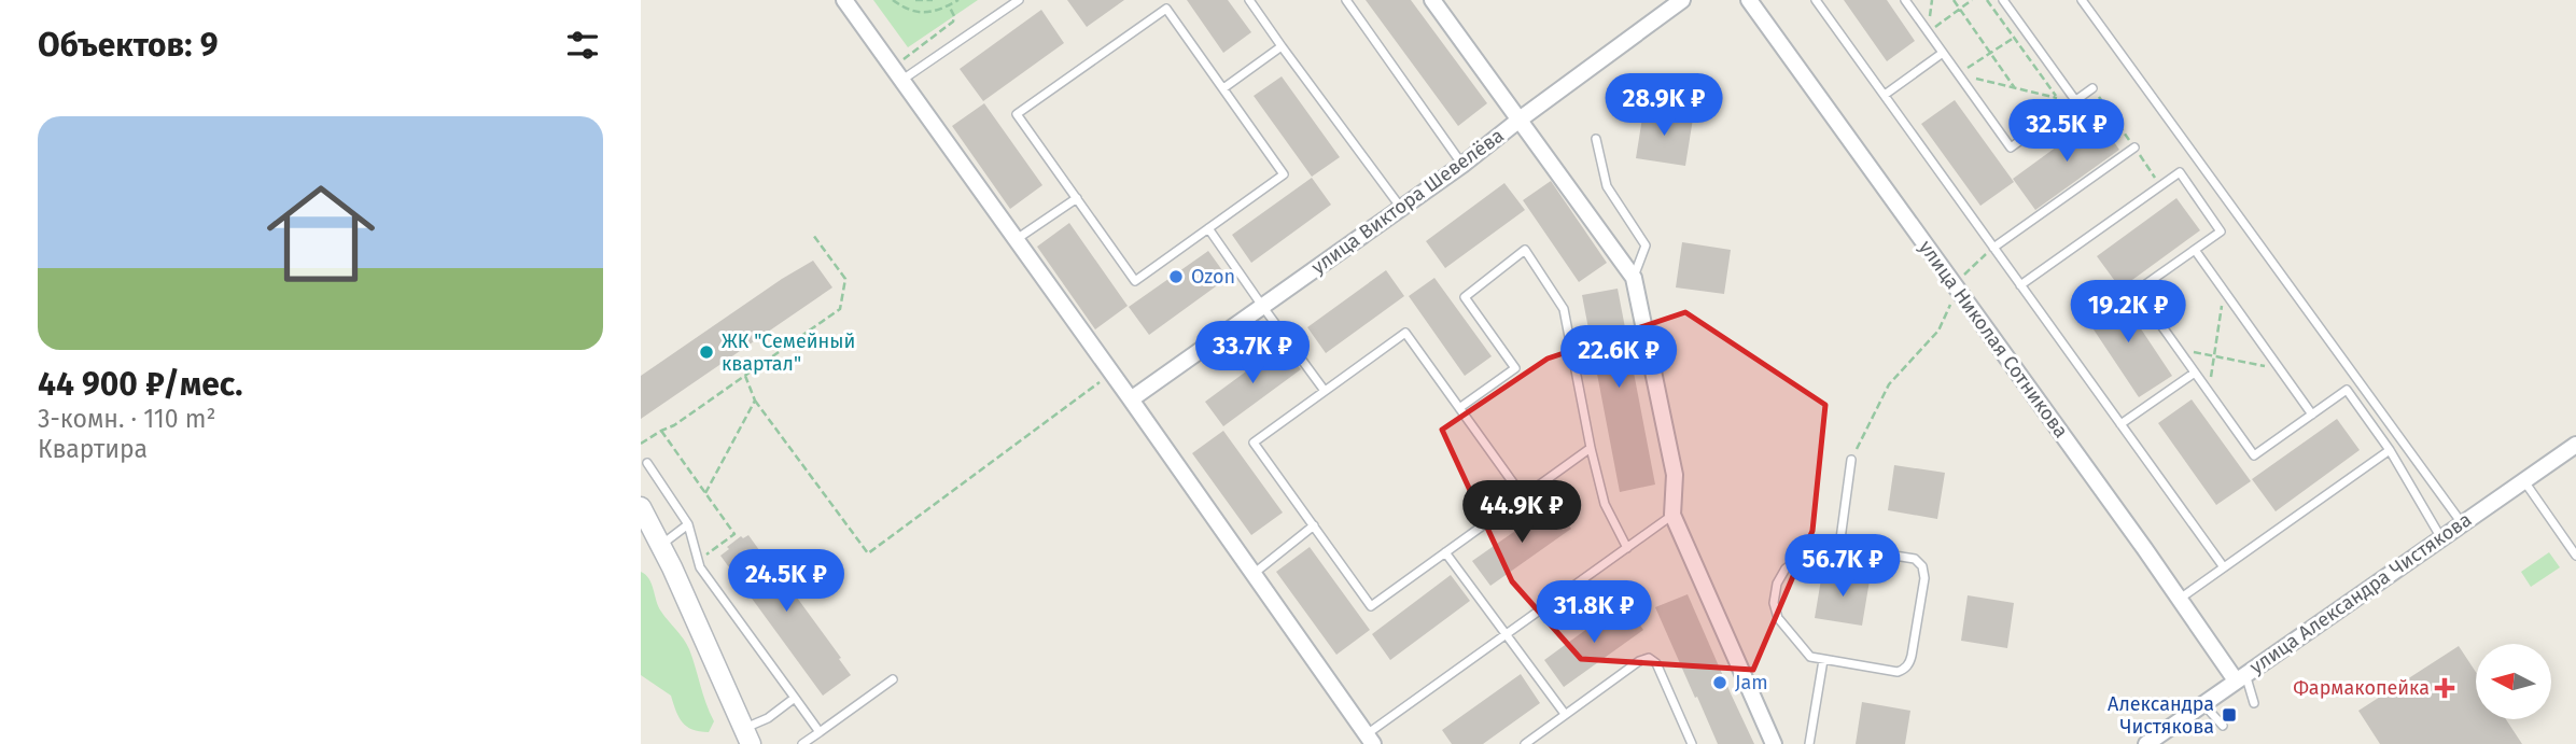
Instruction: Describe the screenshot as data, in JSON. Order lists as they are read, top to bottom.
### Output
{
  "streets": {
    "street": ["улица Виктора Шевелёва", "улица Николая Сотникова", "улица Александра Чистякова"]
  },
  "crossings": [
    ["улица Николая Сотникова", "улица Александра Чистякова"]
  ],
  "places": {
    "other": ["Ozon", "ЖК \"Семейный квартал\"", "Jam"],
    "health": ["Фармакопейка"],
    "transit": ["Александра Чистякова"]
  },
  "north": "left",
  "page": {
    "heading": "Объектов: 9",
    "price": [
      "28.9K ₽",
      "32.5K ₽",
      "19.2K ₽",
      "33.7K ₽",
      "22.6K ₽",
      "44.9K ₽",
      "56.7K ₽",
      "24.5K ₽",
      "31.8K ₽"
    ],
    "list": [
      {
        "name": "44 900 ₽/мес.",
        "note": "3-комн. · 110 m² · Квартира"
      }
    ]
  }
}
